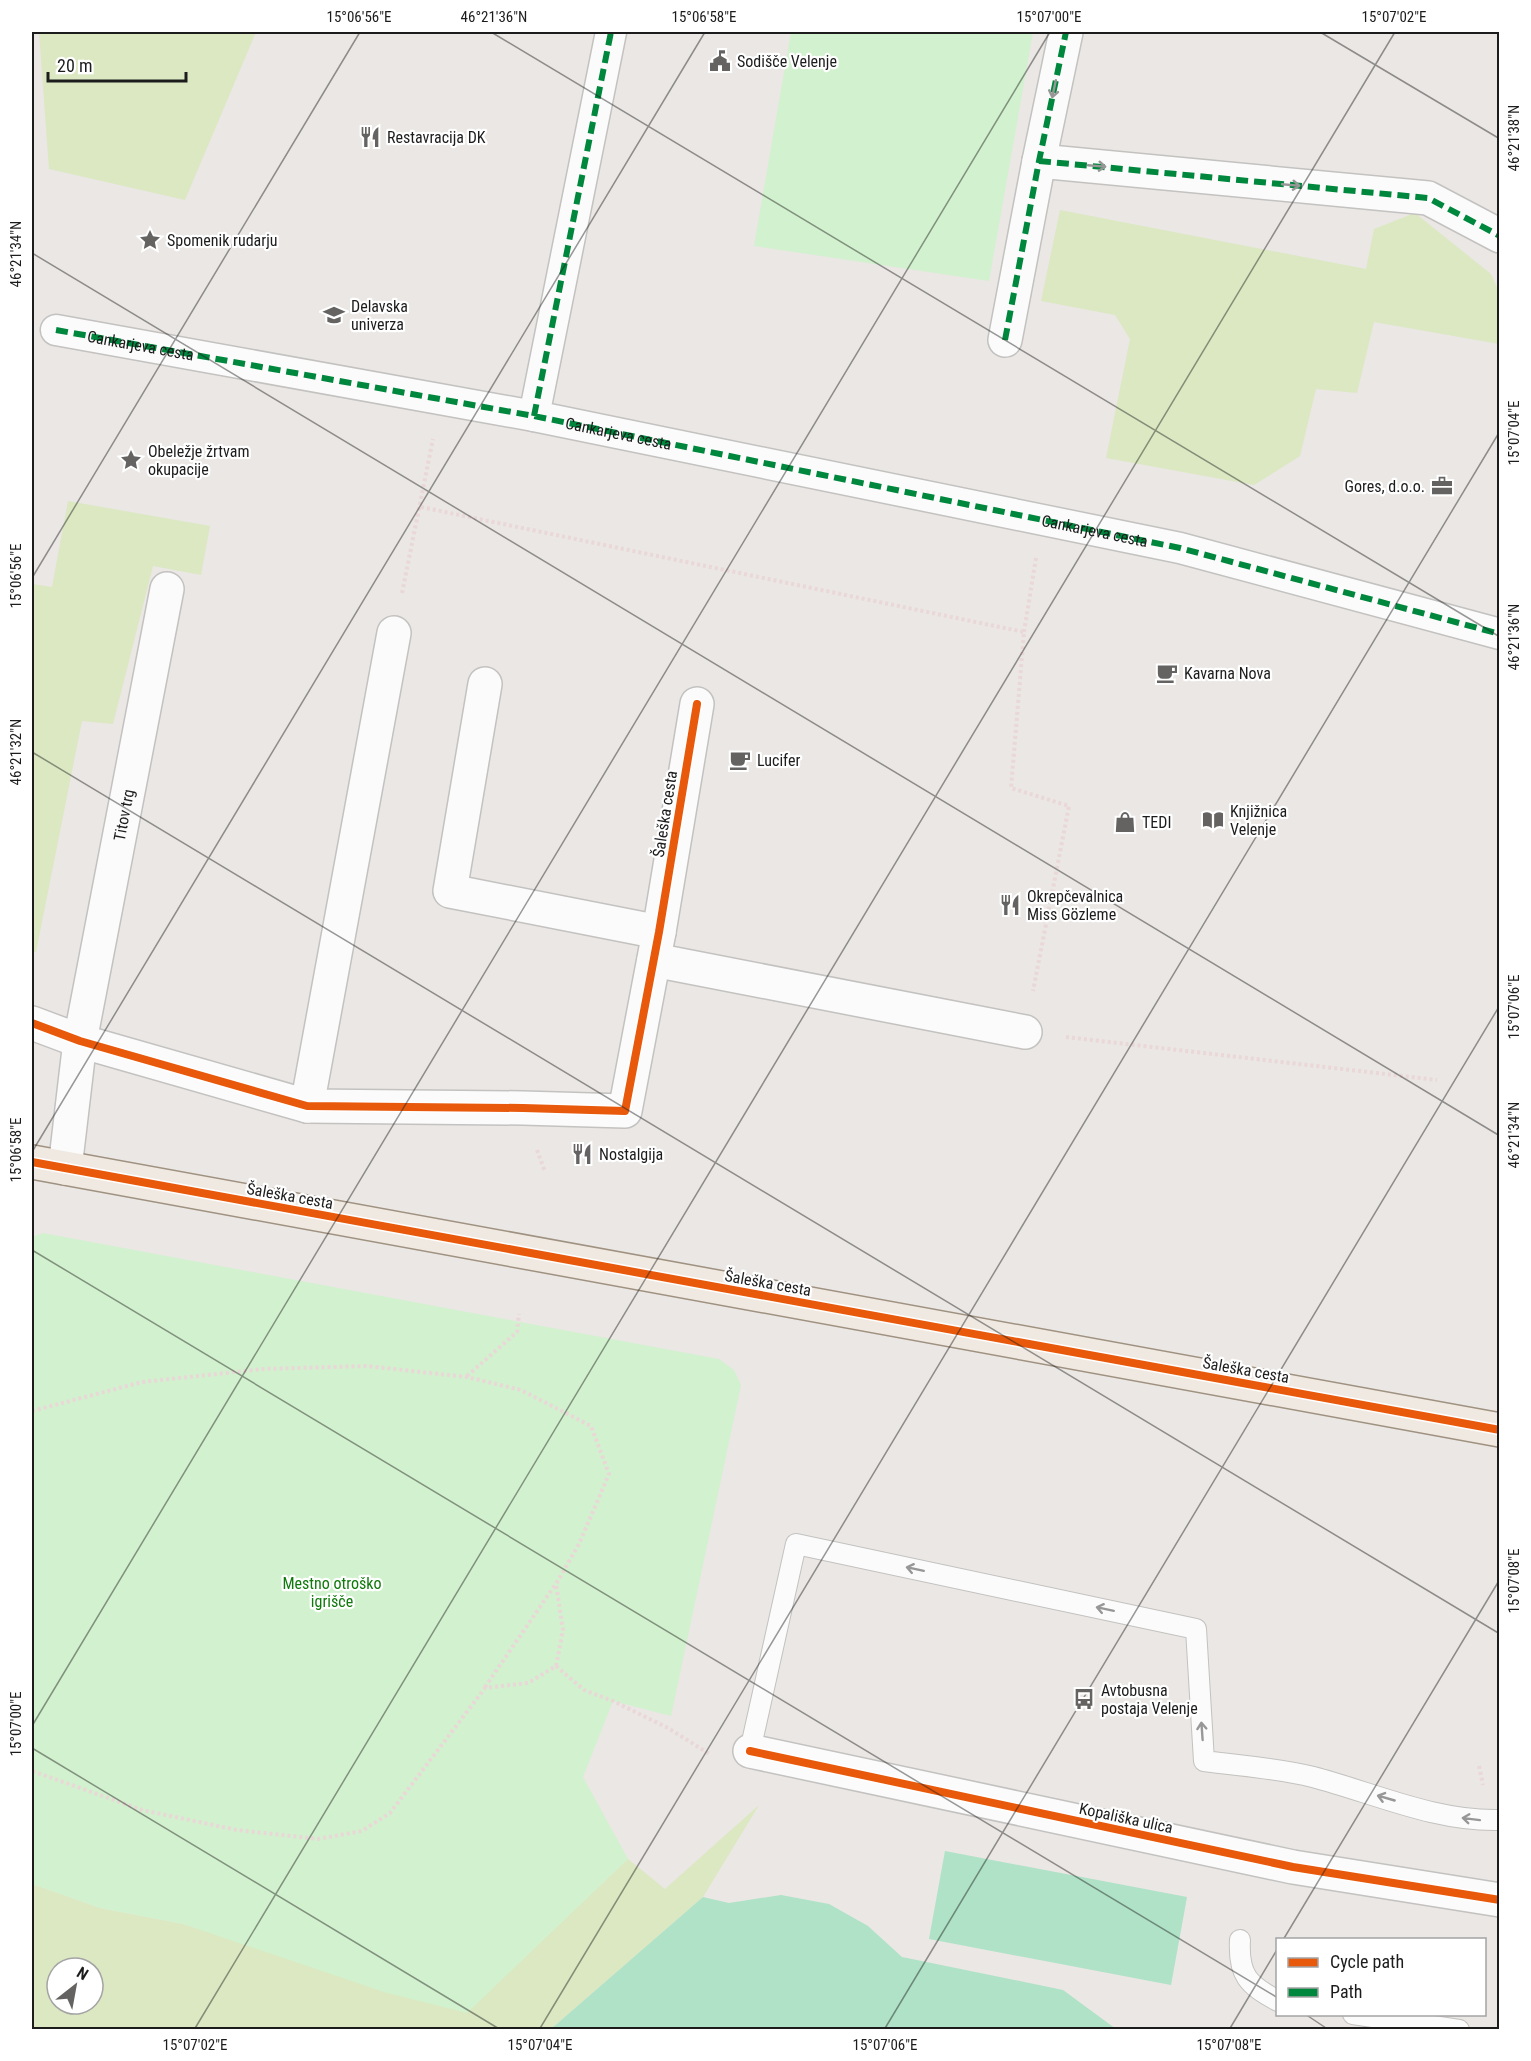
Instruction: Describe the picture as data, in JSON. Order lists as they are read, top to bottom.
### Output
{
  "streets": {
    "main road": ["Šaleška cesta"],
    "street": ["Cankarjeva cesta", "Titov trg", "Kopališka ulica"]
  },
  "crossings": [
    ["Šaleška cesta", "Titov trg"]
  ],
  "parks": ["Mestno otroško igrišče"],
  "places": {
    "public building": ["Sodišče Velenje"],
    "restaurant": ["Restavracija DK", "Okrepčevalnica Miss Gözleme", "Nostalgija"],
    "place": ["Spomenik rudarju", "Obeležje žrtvam okupacije"],
    "school or university": ["Delavska univerza"],
    "office": ["Gores, d.o.o."],
    "cafe": ["Kavarna Nova", "Lucifer"],
    "library": ["Knjižnica Velenje"],
    "shop": ["TEDI"],
    "bus stop": ["Avtobusna postaja Velenje"]
  },
  "legend": ["Cycle path", "Path"],
  "scale_bar": "20 m",
  "north": "top right",
  "coordinates": [
    "15°06'56\"E",
    "46°21'36\"N",
    "15°06'58\"E",
    "15°07'00\"E",
    "15°07'02\"E",
    "46°21'38\"N",
    "46°21'34\"N",
    "15°07'04\"E",
    "46°21'32\"N",
    "15°07'06\"E",
    "15°07'08\"E"
  ]
}
